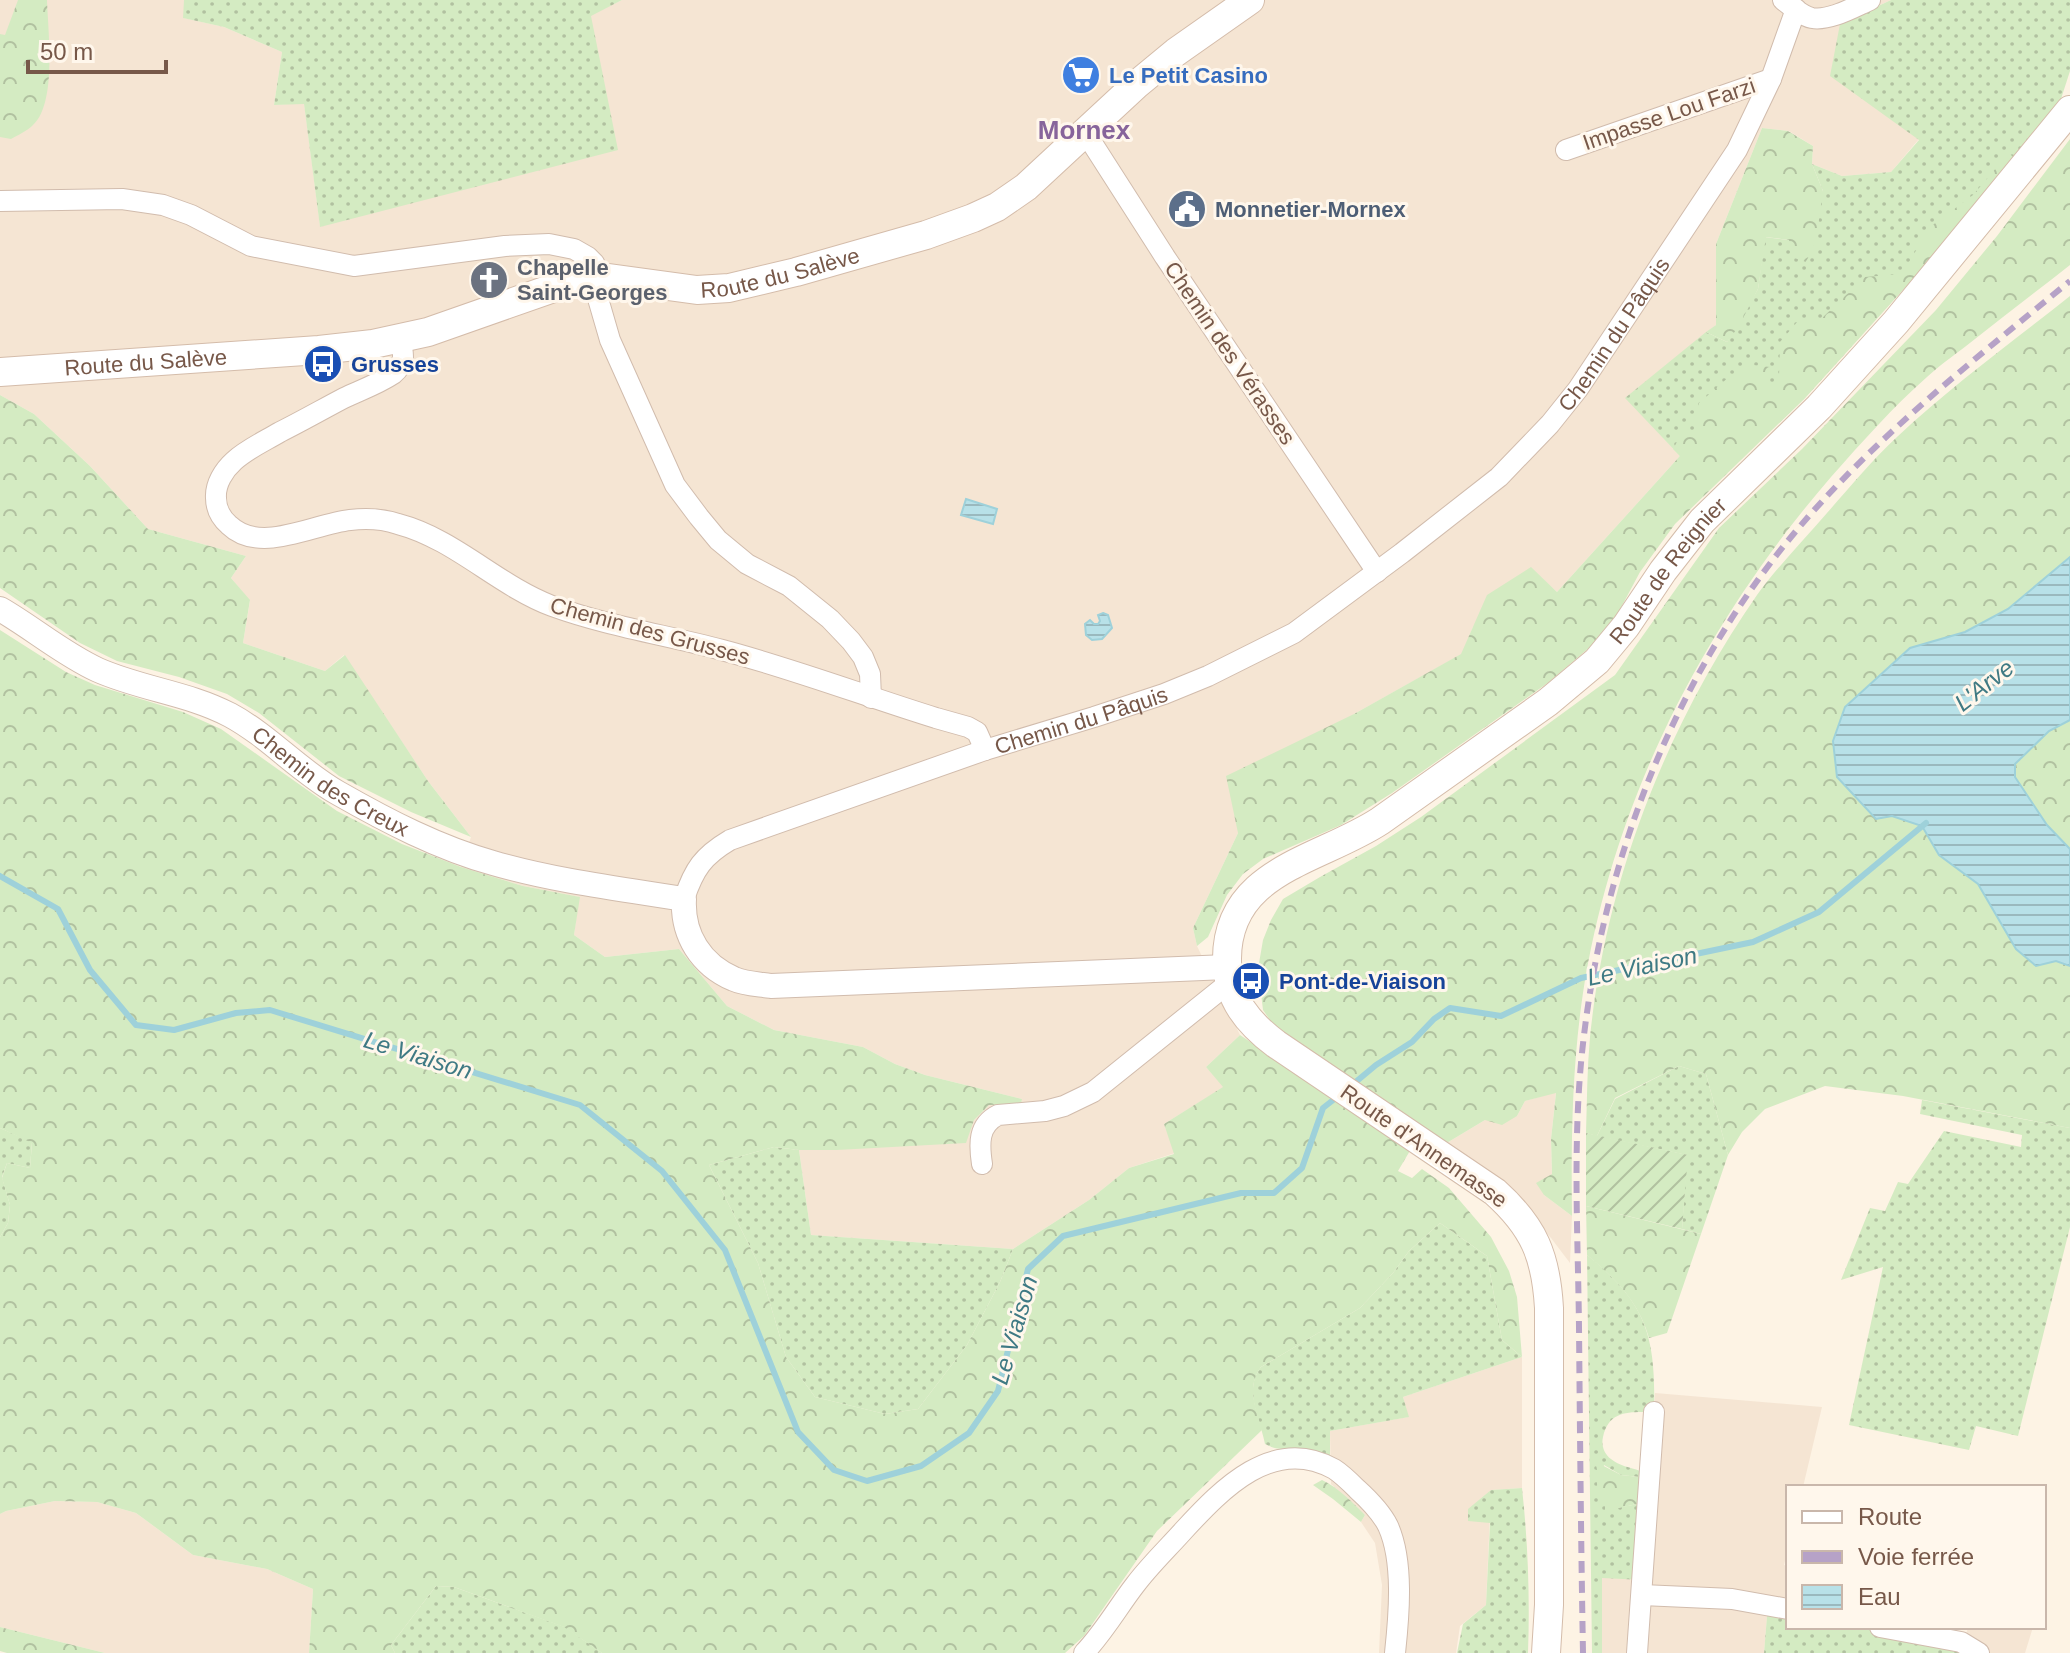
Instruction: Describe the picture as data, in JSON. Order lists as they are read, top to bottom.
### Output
{
  "streets": {
    "main road": ["Route du Salève", "Route de Reignier", "Route d'Annemasse"],
    "street": [
      "Impasse Lou Farzi",
      "Chemin du Pâquis",
      "Chemin des Vérasses",
      "Chemin des Grusses",
      "Chemin des Creux"
    ]
  },
  "crossings": [
    ["Impasse Lou Farzi", "Chemin du Pâquis"],
    ["Route du Salève", "Chemin des Vérasses"],
    ["Route du Salève", "Chemin des Grusses"],
    ["Chemin du Pâquis", "Chemin des Vérasses"],
    ["Chemin du Pâquis", "Chemin des Grusses"],
    ["Chemin du Pâquis", "Chemin des Creux"],
    ["Route de Reignier", "Route d'Annemasse"]
  ],
  "districts": ["Mornex"],
  "water": ["L'Arve", "Le Viaison"],
  "places": {
    "supermarket": ["Le Petit Casino"],
    "public building": ["Monnetier-Mornex"],
    "church": ["Chapelle Saint-Georges"],
    "bus stop": ["Grusses", "Pont-de-Viaison"]
  },
  "legend": ["Route", "Voie ferrée", "Eau"],
  "scale_bar": "50 m"
}
